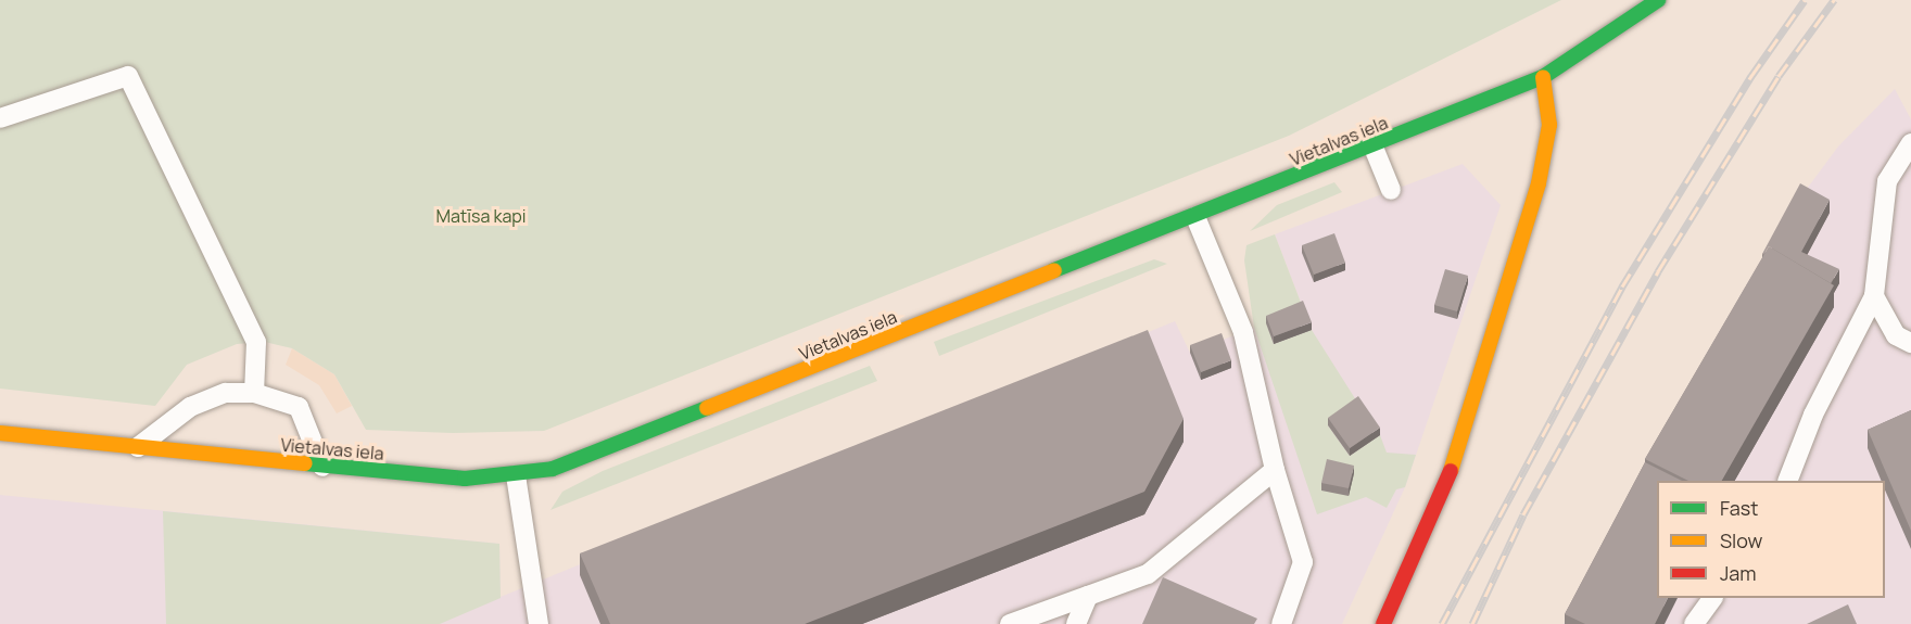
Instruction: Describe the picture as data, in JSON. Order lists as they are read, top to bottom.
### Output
{
  "streets": {
    "street": ["Vietalvas iela"]
  },
  "parks": ["Matīsa kapi"],
  "legend": ["Fast", "Slow", "Jam"]
}
